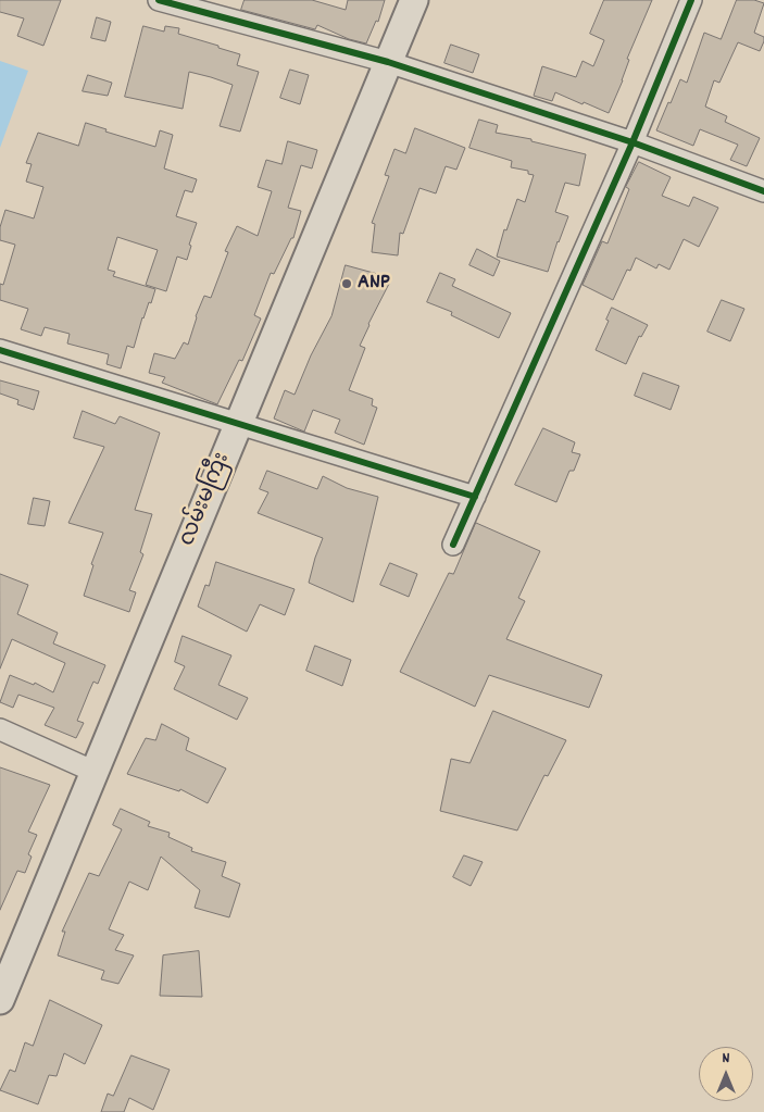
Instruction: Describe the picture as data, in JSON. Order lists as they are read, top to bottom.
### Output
{
  "streets": {
    "main road": ["လမ်းမကြီး"]
  },
  "places": ["ANP"],
  "north": "top"
}
